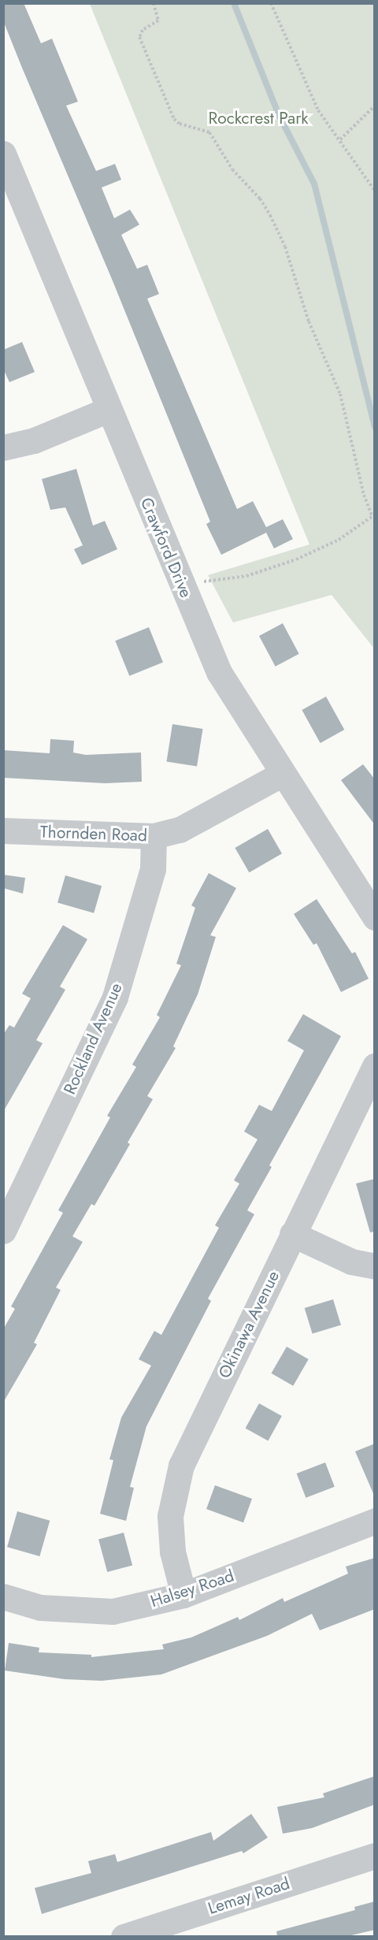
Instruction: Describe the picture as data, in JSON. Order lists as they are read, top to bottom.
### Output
{
  "streets": {
    "street": [
      "Crawford Drive",
      "Thornden Road",
      "Rockland Avenue",
      "Okinawa Avenue",
      "Halsey Road",
      "Lemay Road"
    ]
  },
  "crossings": [
    ["Crawford Drive", "Thornden Road"],
    ["Thornden Road", "Rockland Avenue"],
    ["Okinawa Avenue", "Halsey Road"]
  ],
  "parks": ["Rockcrest Park"]
}
